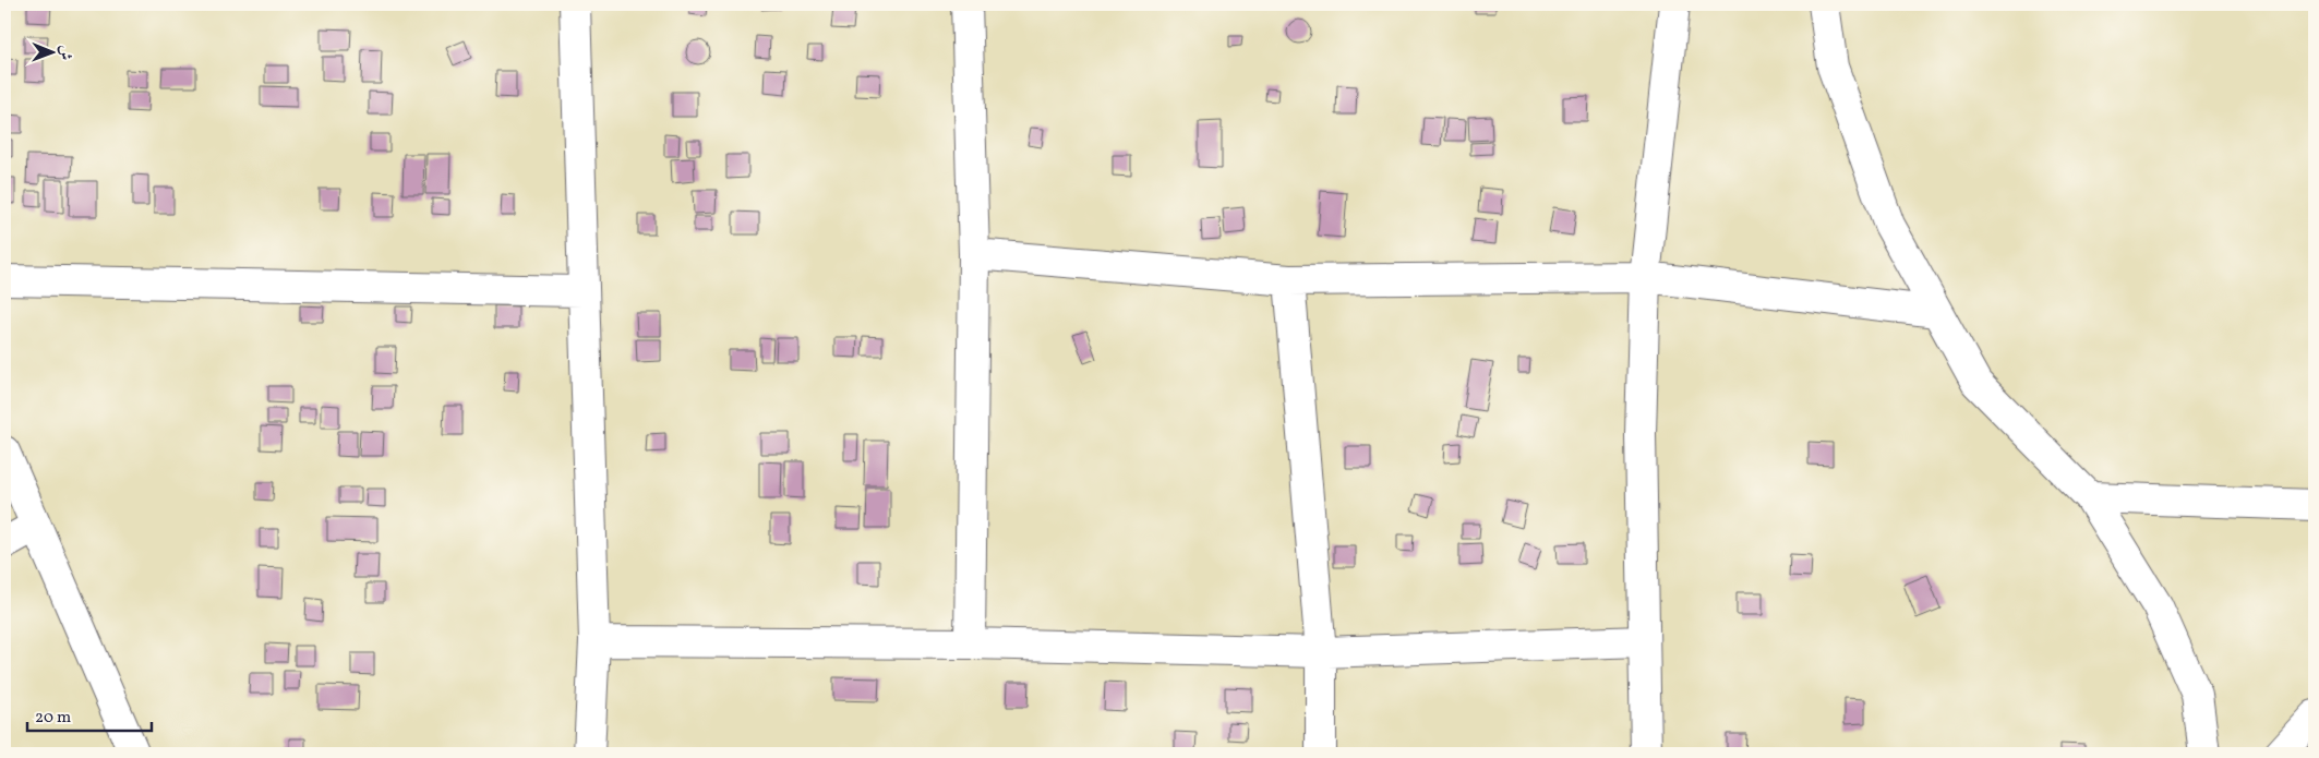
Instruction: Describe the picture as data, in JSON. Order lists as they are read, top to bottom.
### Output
{
  "scale_bar": "20 m",
  "north": "right"
}
